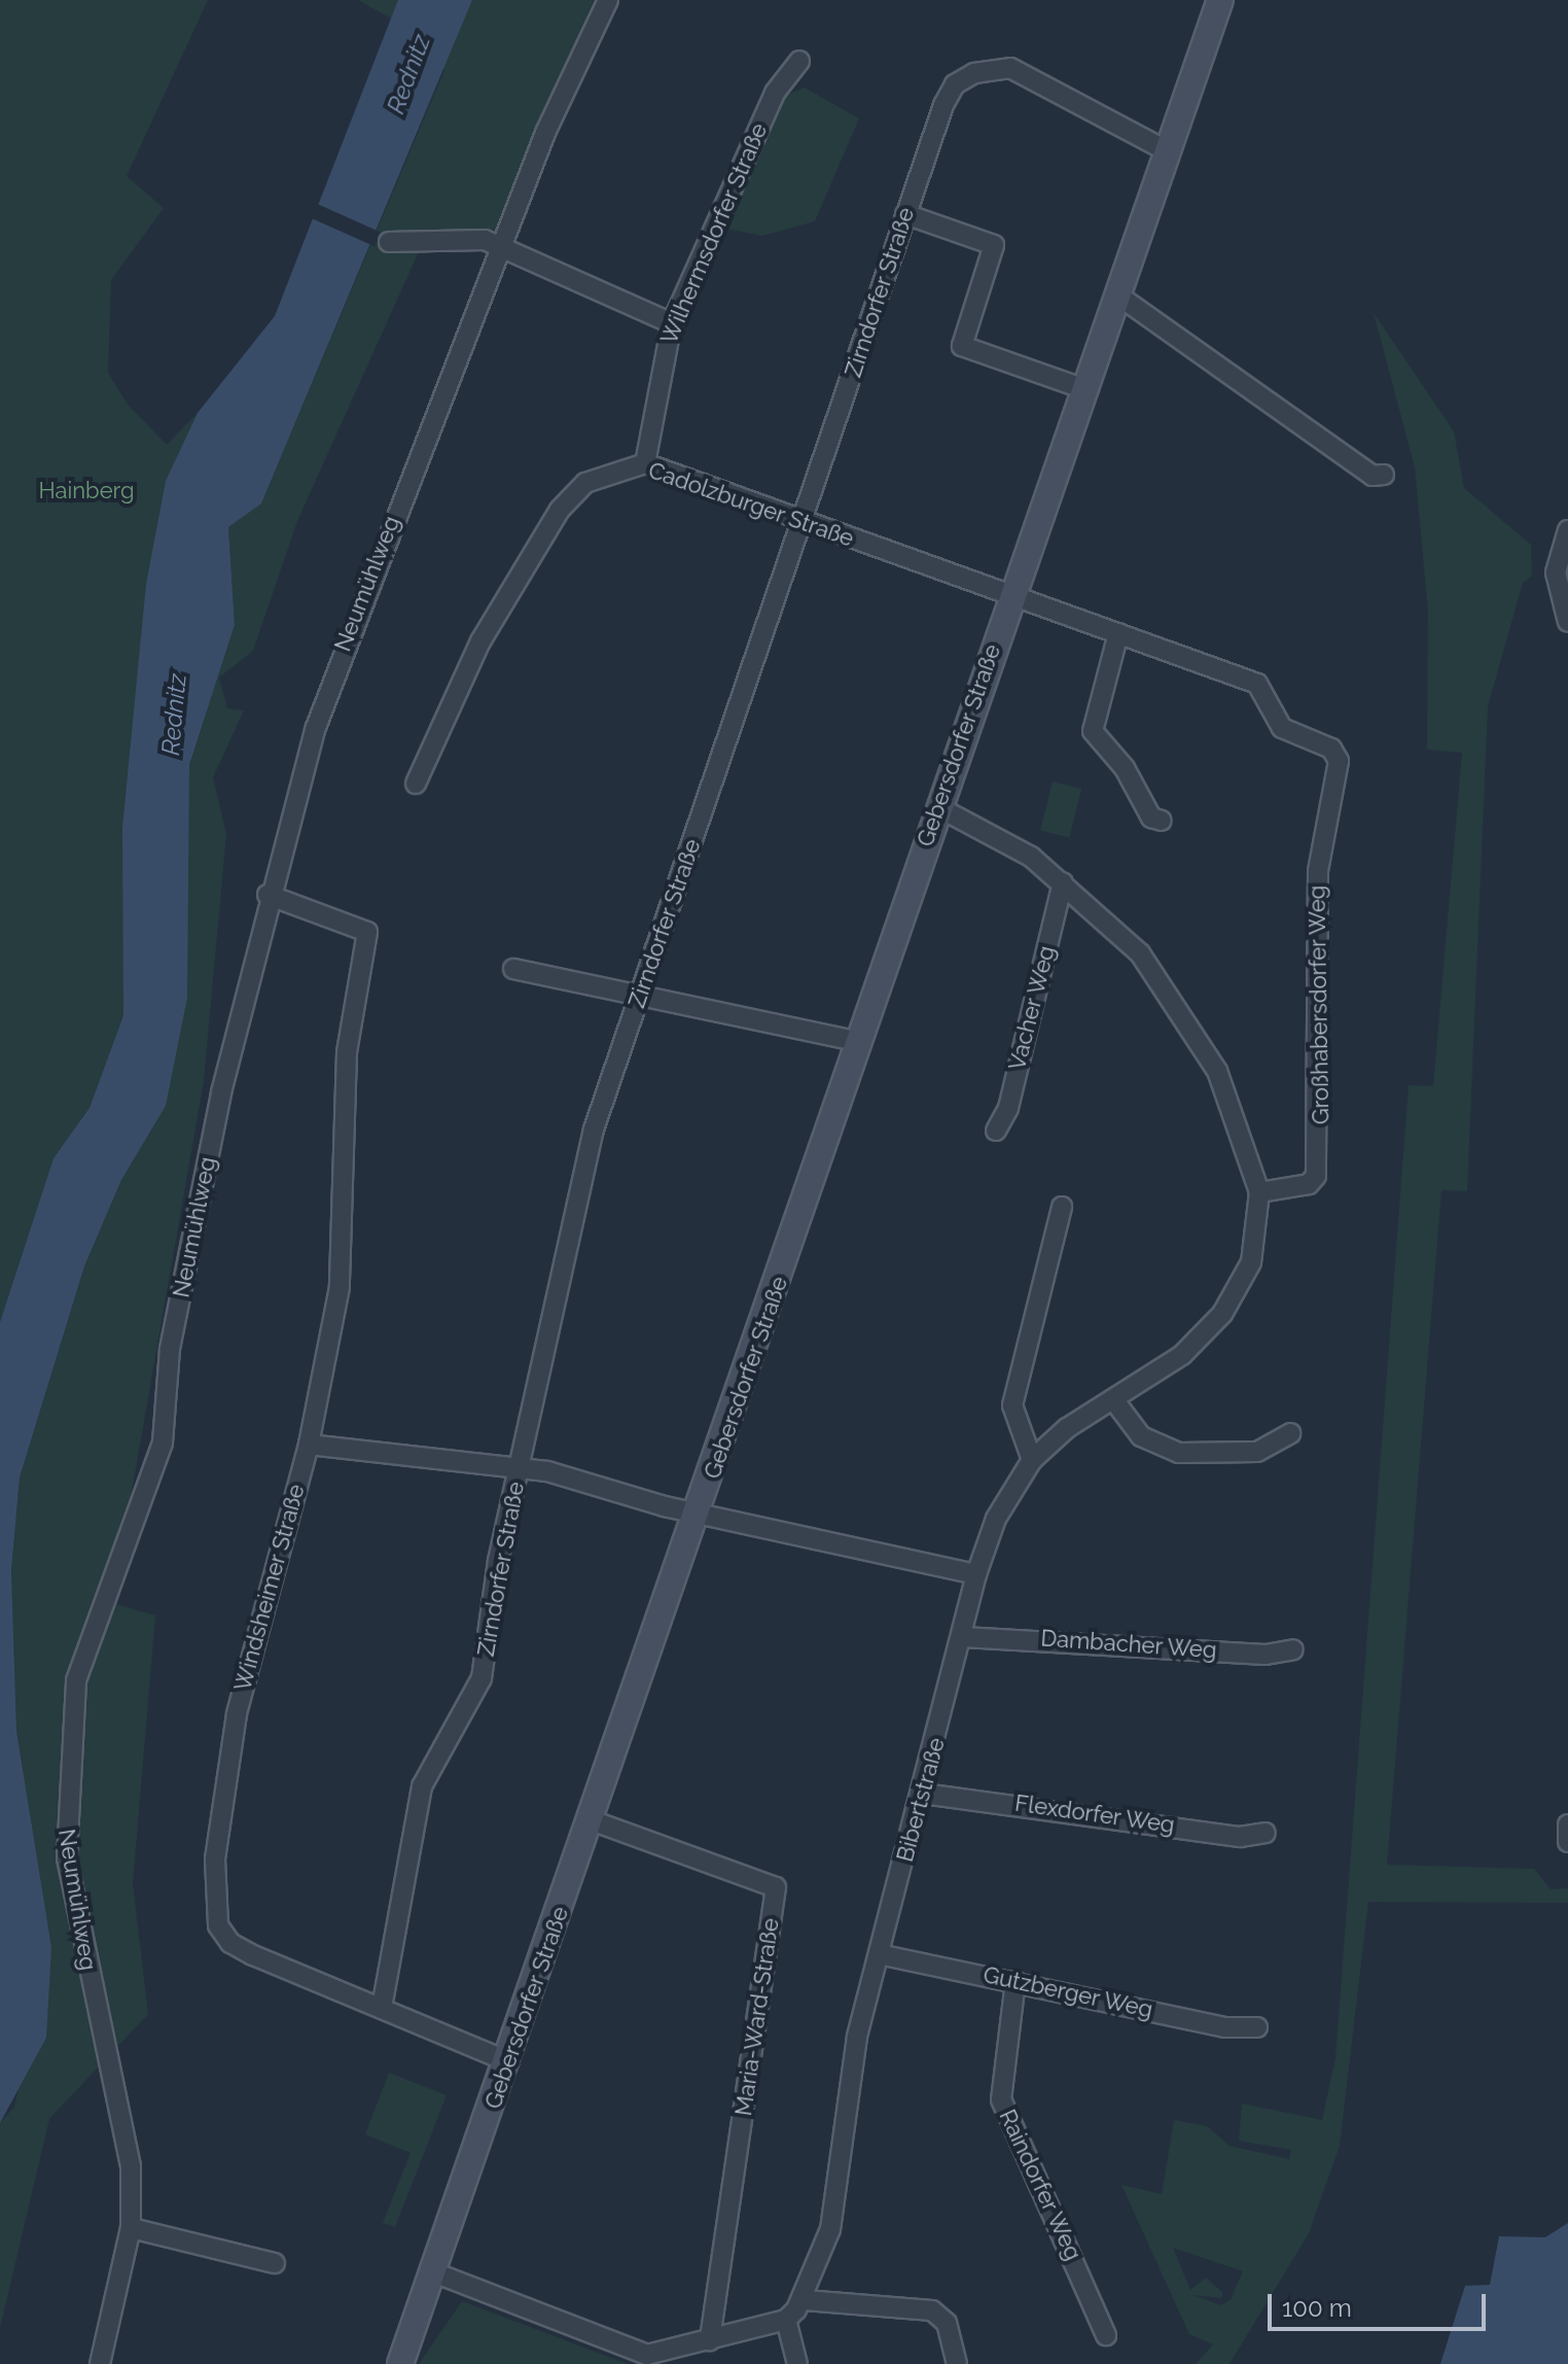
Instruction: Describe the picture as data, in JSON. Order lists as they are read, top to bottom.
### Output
{
  "streets": {
    "main road": ["Gebersdorfer Straße"],
    "street": [
      "Wilhermsdorfer Straße",
      "Zirndorfer Straße",
      "Cadolzburger Straße",
      "Neumühlweg",
      "Großhabersdorfer Weg",
      "Vacher Weg",
      "Windsheimer Straße",
      "Dambacher Weg",
      "Bibertstraße",
      "Flexdorfer Weg",
      "Gutzberger Weg",
      "Maria-Ward-Straße",
      "Raindorfer Weg"
    ]
  },
  "crossings": [
    ["Wilhermsdorfer Straße", "Cadolzburger Straße"],
    ["Zirndorfer Straße", "Cadolzburger Straße"],
    ["Zirndorfer Straße", "Gebersdorfer Straße"],
    ["Zirndorfer Straße", "Windsheimer Straße"],
    ["Cadolzburger Straße", "Gebersdorfer Straße"],
    ["Cadolzburger Straße", "Großhabersdorfer Weg"],
    ["Neumühlweg", "Windsheimer Straße"],
    ["Gebersdorfer Straße", "Großhabersdorfer Weg"],
    ["Gebersdorfer Straße", "Windsheimer Straße"],
    ["Gebersdorfer Straße", "Maria-Ward-Straße"],
    ["Dambacher Weg", "Bibertstraße"],
    ["Bibertstraße", "Flexdorfer Weg"],
    ["Bibertstraße", "Gutzberger Weg"],
    ["Gutzberger Weg", "Raindorfer Weg"]
  ],
  "water": ["Rednitz"],
  "parks": ["Hainberg"],
  "scale_bar": "100 m"
}
